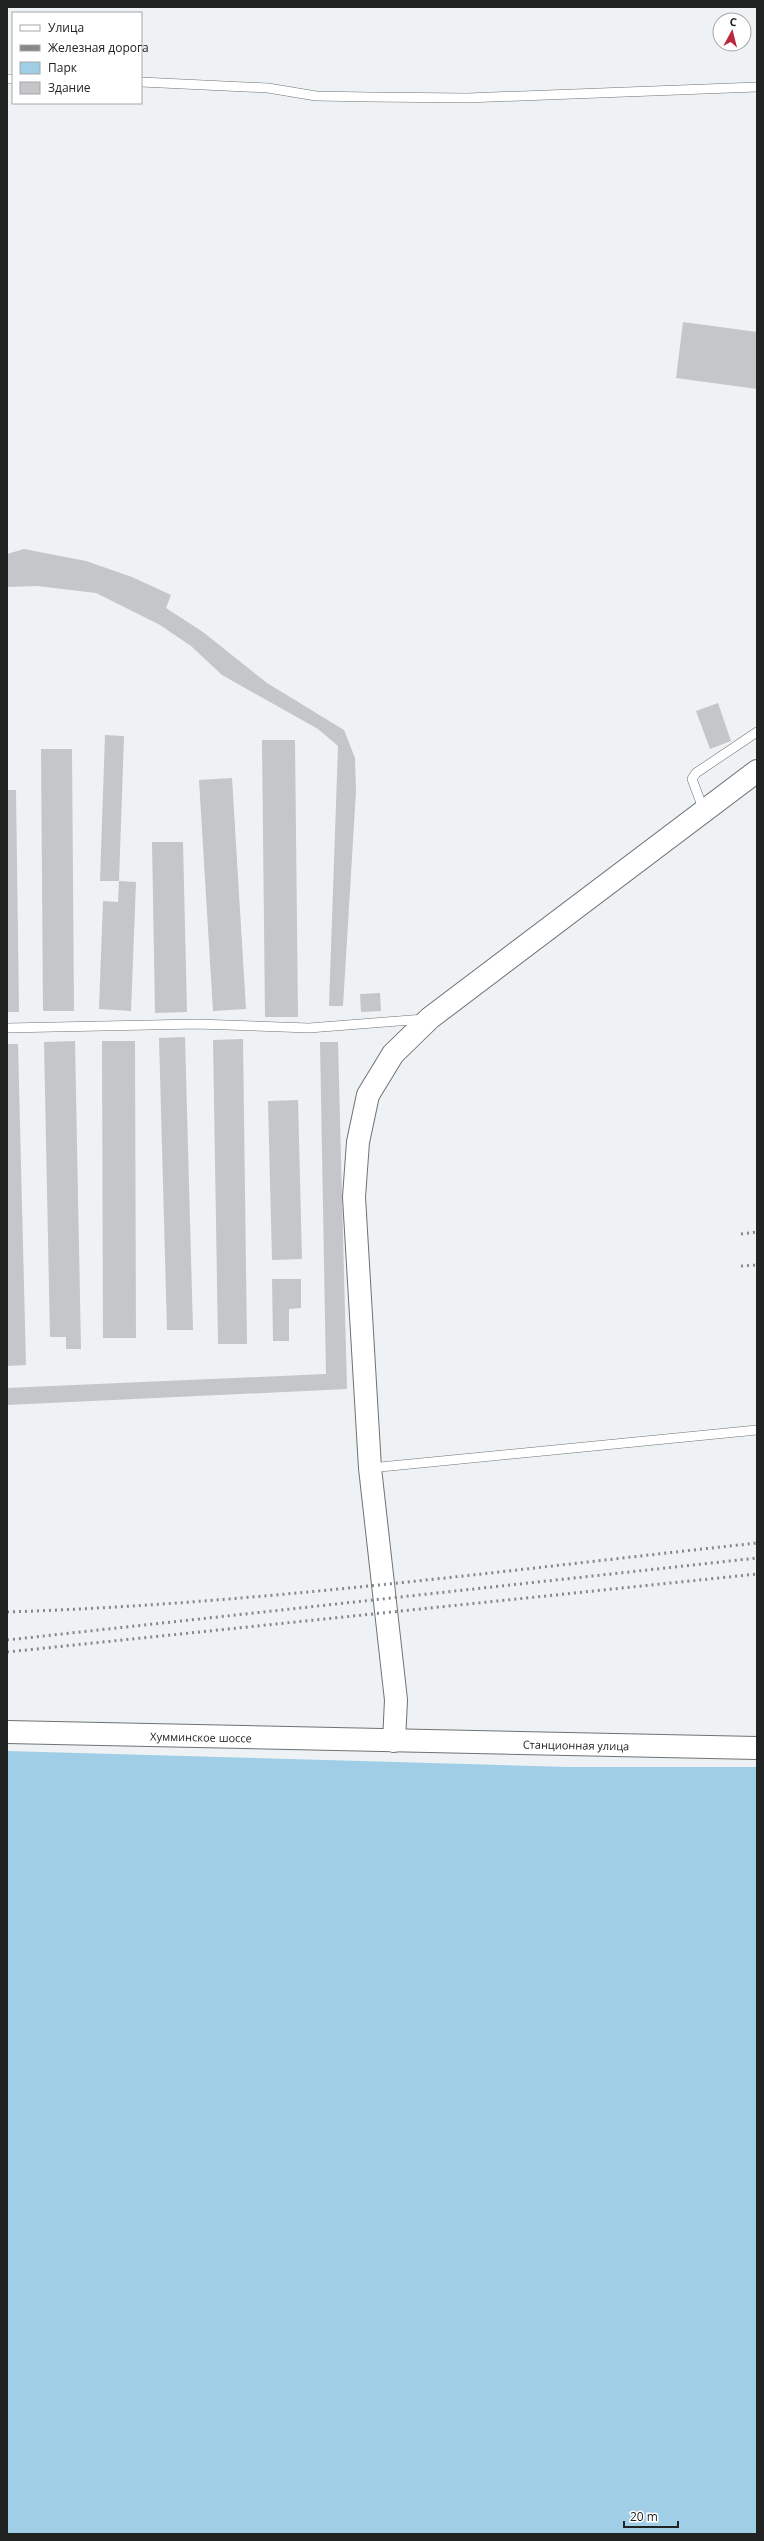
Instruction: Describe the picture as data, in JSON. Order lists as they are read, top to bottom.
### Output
{
  "streets": {
    "street": ["Хумминское шоссе", "Станционная улица"]
  },
  "crossings": [
    ["Хумминское шоссе", "Станционная улица"]
  ],
  "legend": [
    "Улица",
    "Железная дорога",
    "Парк",
    "Здание"
  ],
  "scale_bar": "20 m",
  "north": "top"
}
